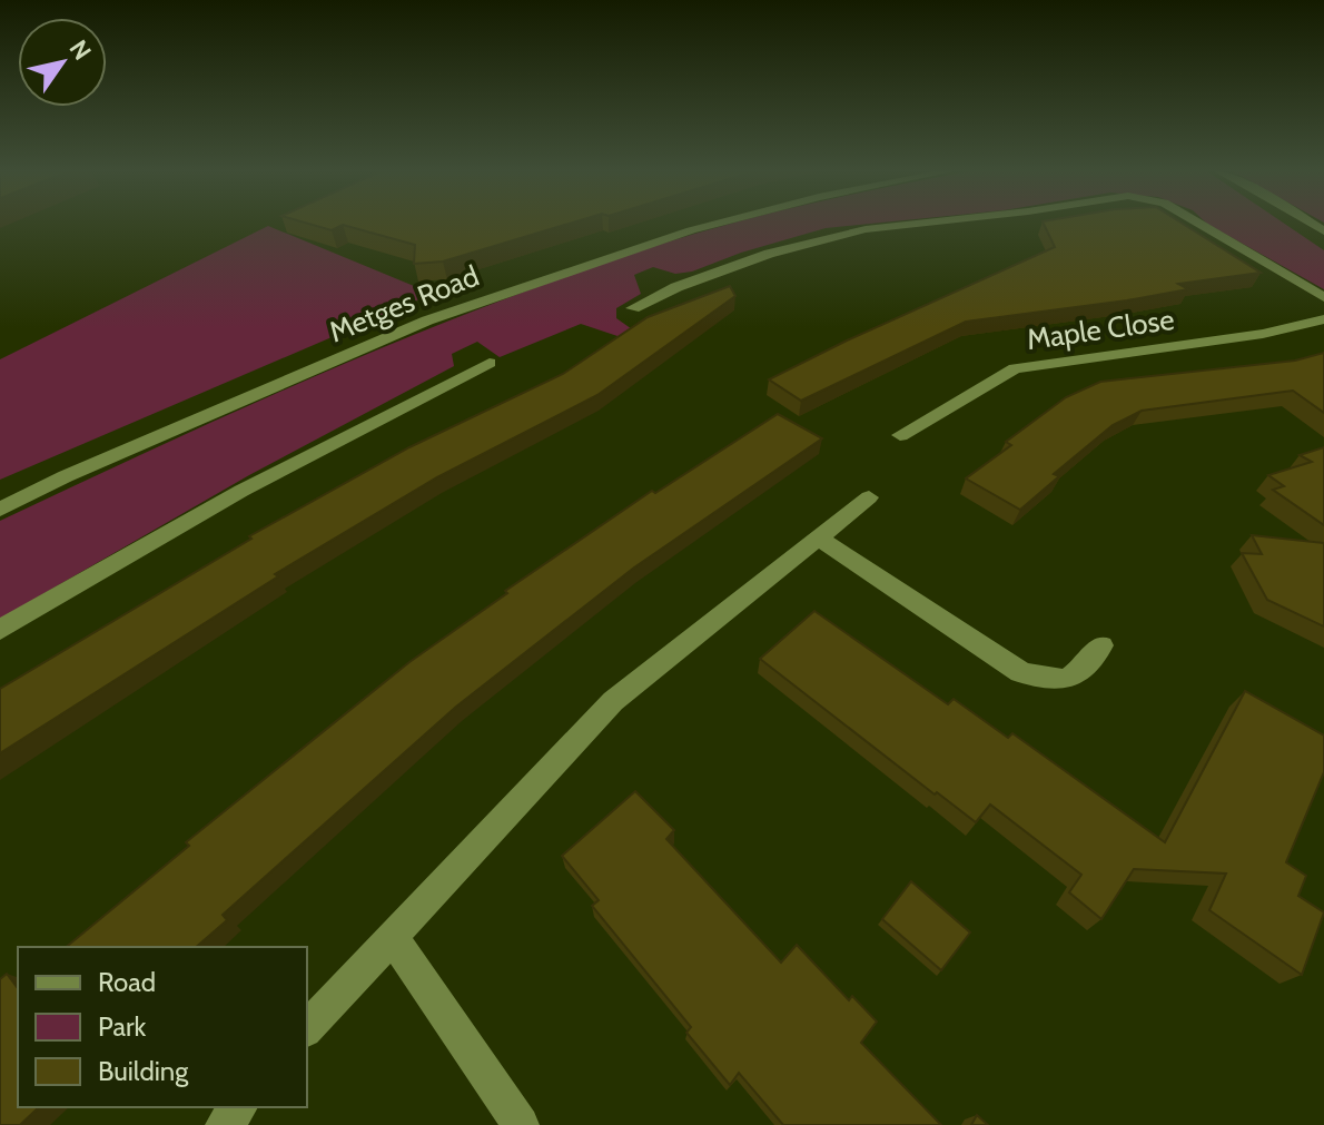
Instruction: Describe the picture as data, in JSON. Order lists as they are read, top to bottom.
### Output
{
  "streets": {
    "street": ["Metges Road", "Maple Close"]
  },
  "legend": ["Road", "Park", "Building"],
  "north": "top right"
}
